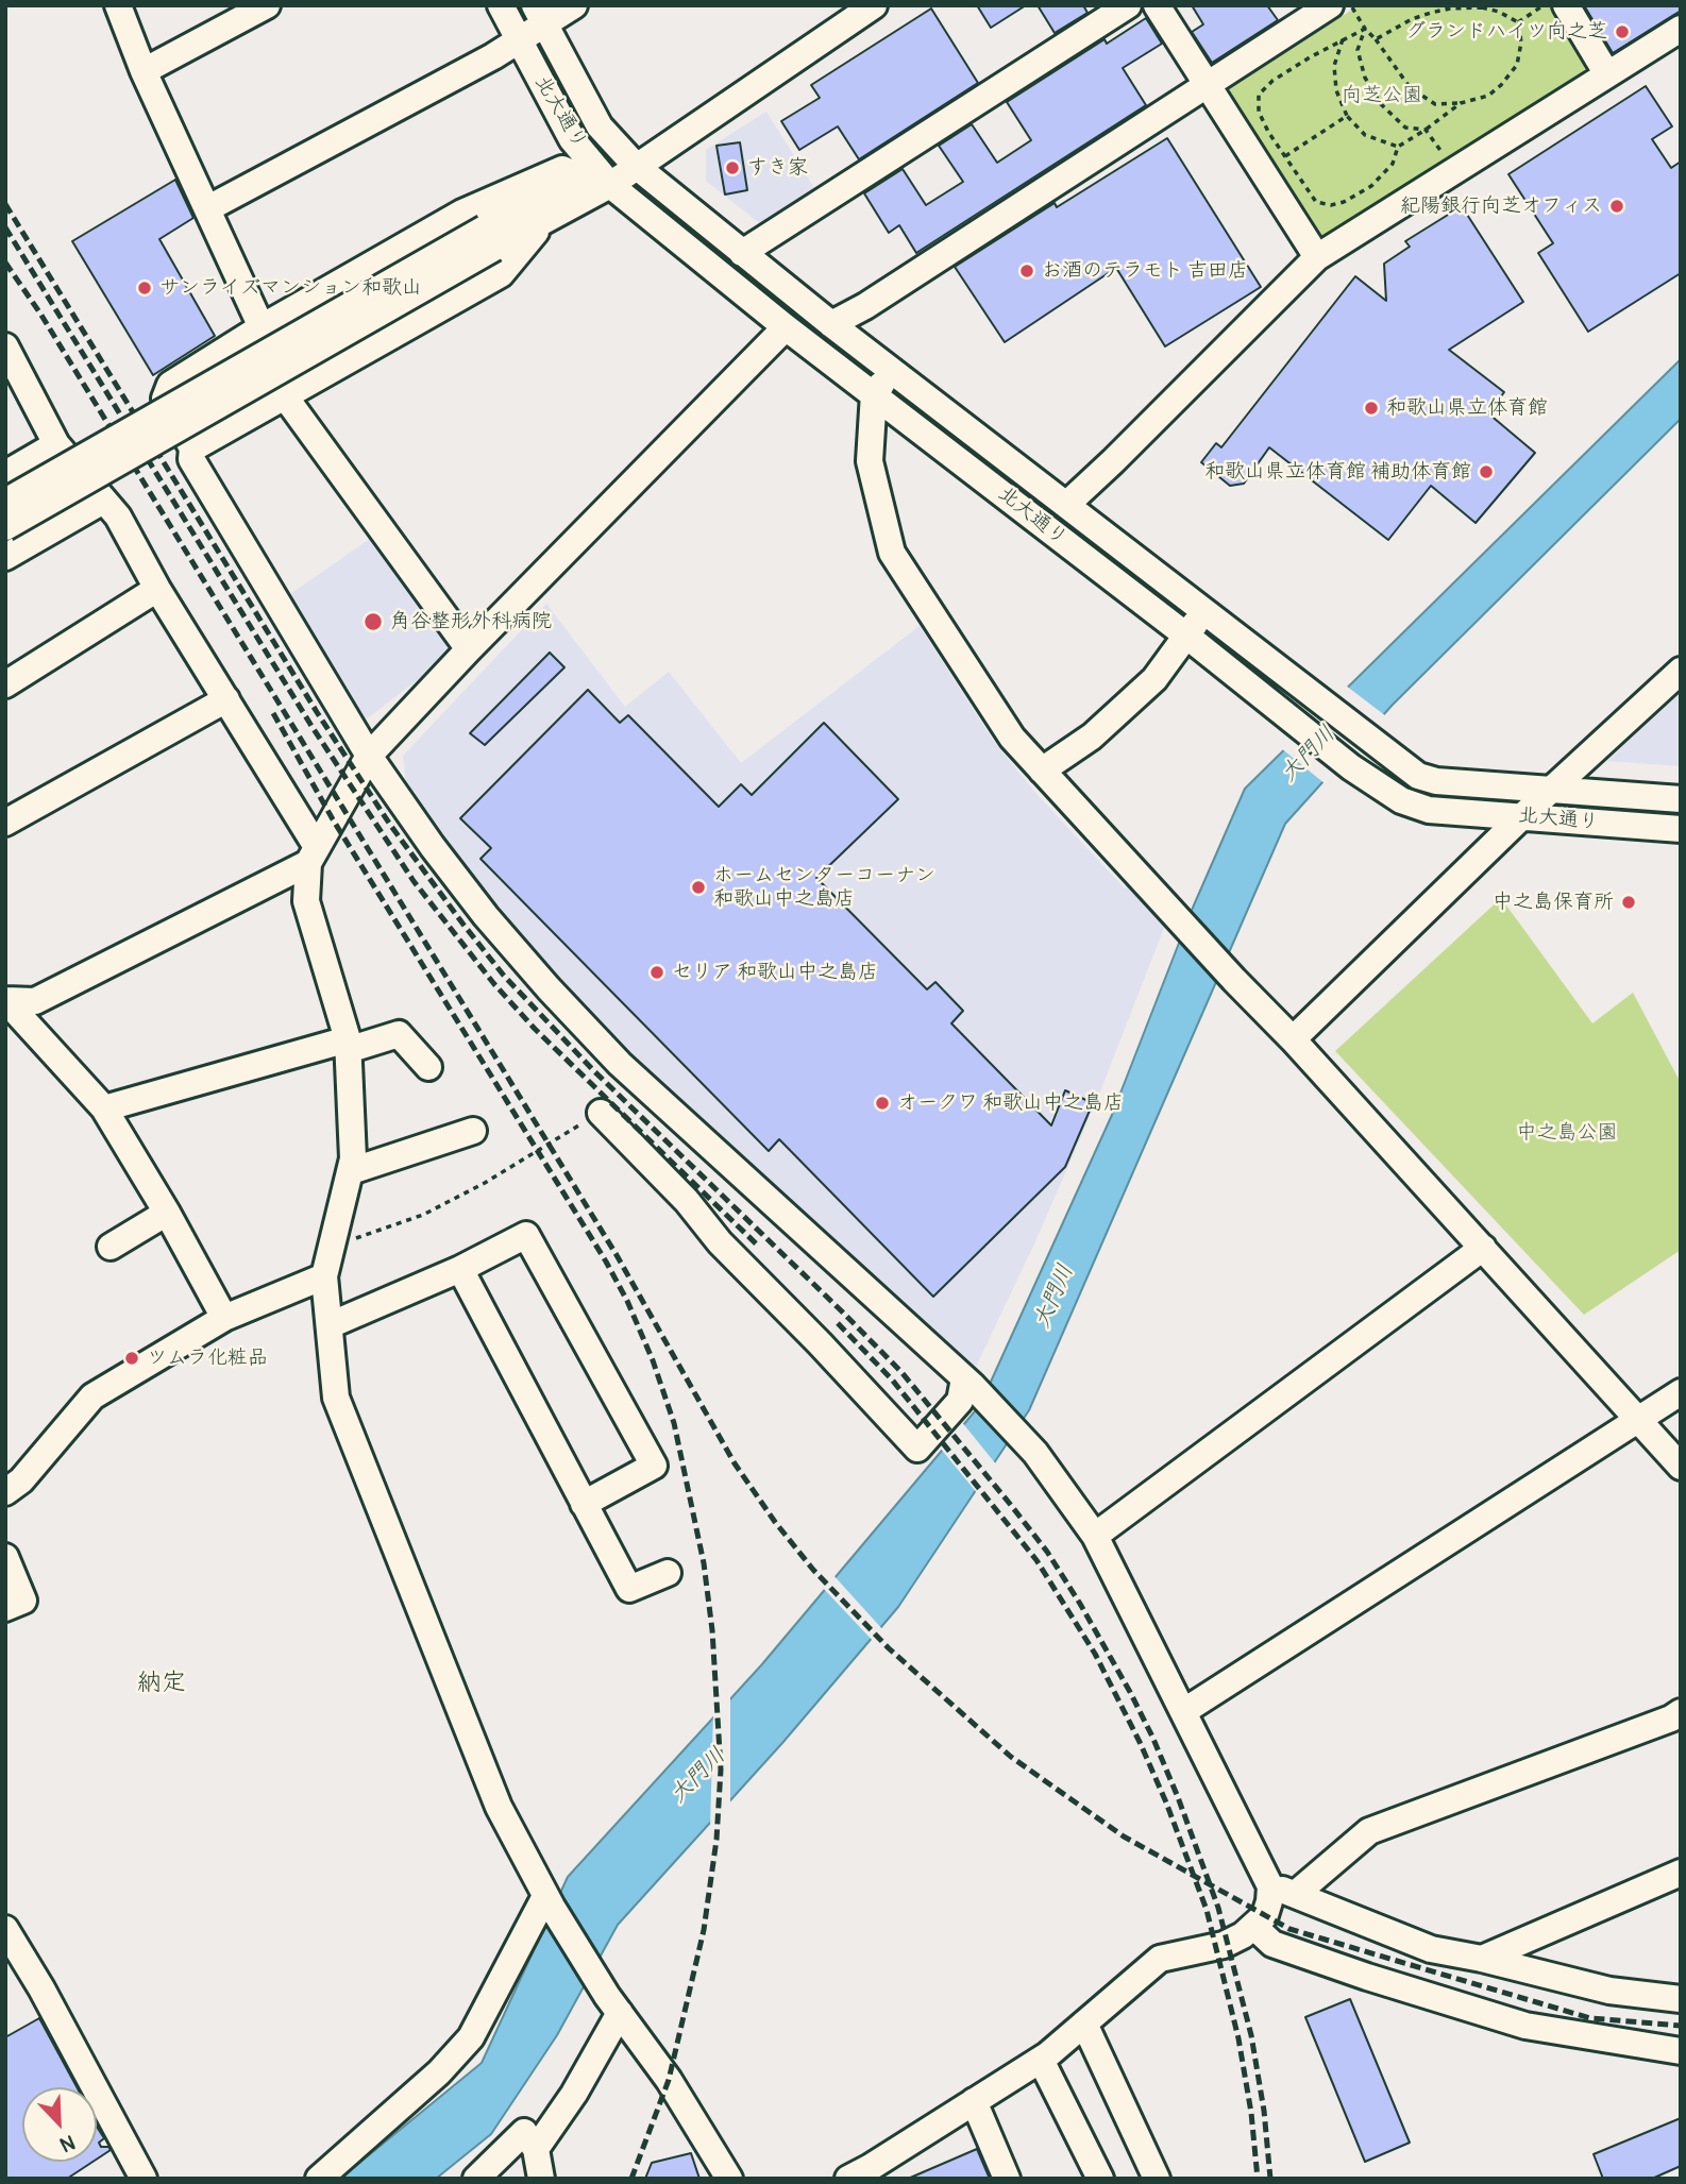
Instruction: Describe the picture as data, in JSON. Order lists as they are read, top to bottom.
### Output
{
  "streets": {
    "street": ["北大通り"]
  },
  "districts": ["納定"],
  "water": ["大門川"],
  "parks": ["向芝公園", "中之島公園"],
  "places": [
    "グランドハイツ向之芝",
    "すき家",
    "紀陽銀行向芝オフィス",
    "お酒のテラモト 吉田店",
    "サンライズマンション和歌山",
    "和歌山県立体育館",
    "和歌山県立体育館 補助体育館",
    "角谷整形外科病院",
    "ホームセンターコーナン 和歌山中之島店",
    "中之島保育所",
    "セリア 和歌山中之島店",
    "オークワ 和歌山中之島店",
    "ツムラ化粧品"
  ],
  "north": "bottom right"
}
